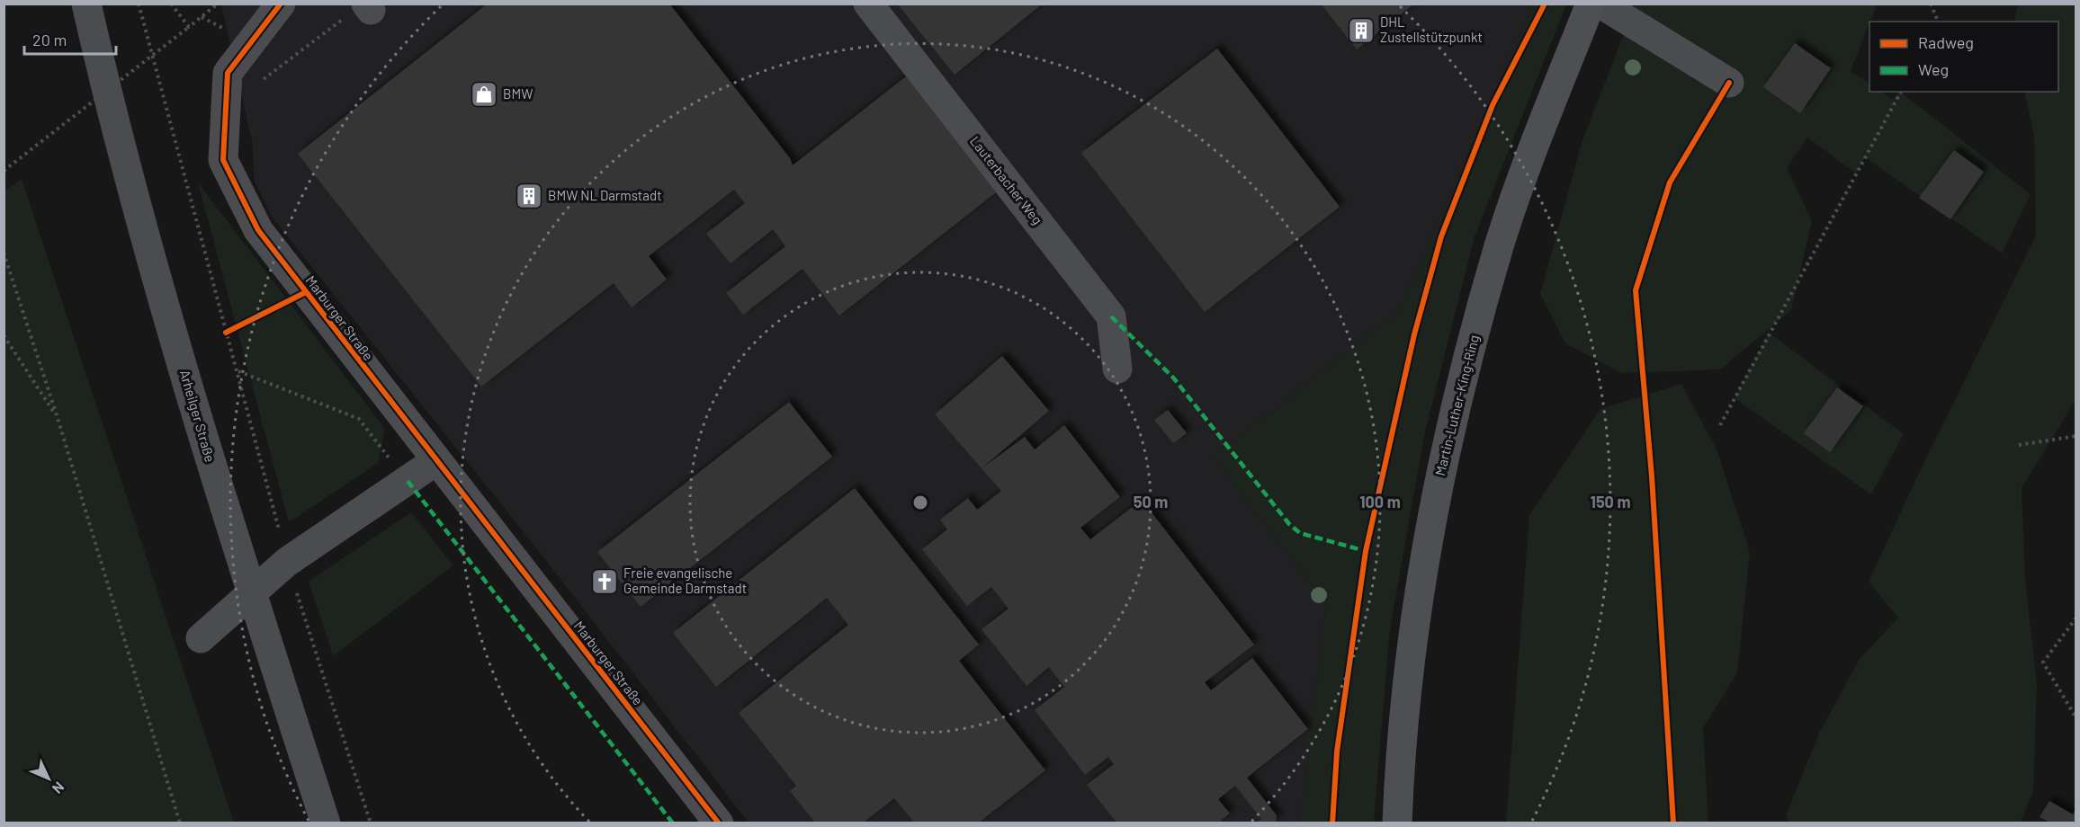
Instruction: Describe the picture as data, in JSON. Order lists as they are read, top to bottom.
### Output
{
  "streets": {
    "main road": ["Martin-Luther-King-Ring"],
    "street": ["Lauterbacher Weg", "Marburger Straße", "Arheilger Straße"]
  },
  "places": {
    "building": ["DHL Zustellstützpunkt", "BMW NL Darmstadt"],
    "shop": ["BMW"],
    "church": ["Freie evangelische Gemeinde Darmstadt"]
  },
  "legend": ["Radweg", "Weg"],
  "scale_bar": "20 m",
  "north": "bottom right",
  "rings": ["50 m", "100 m", "150 m"]
}
